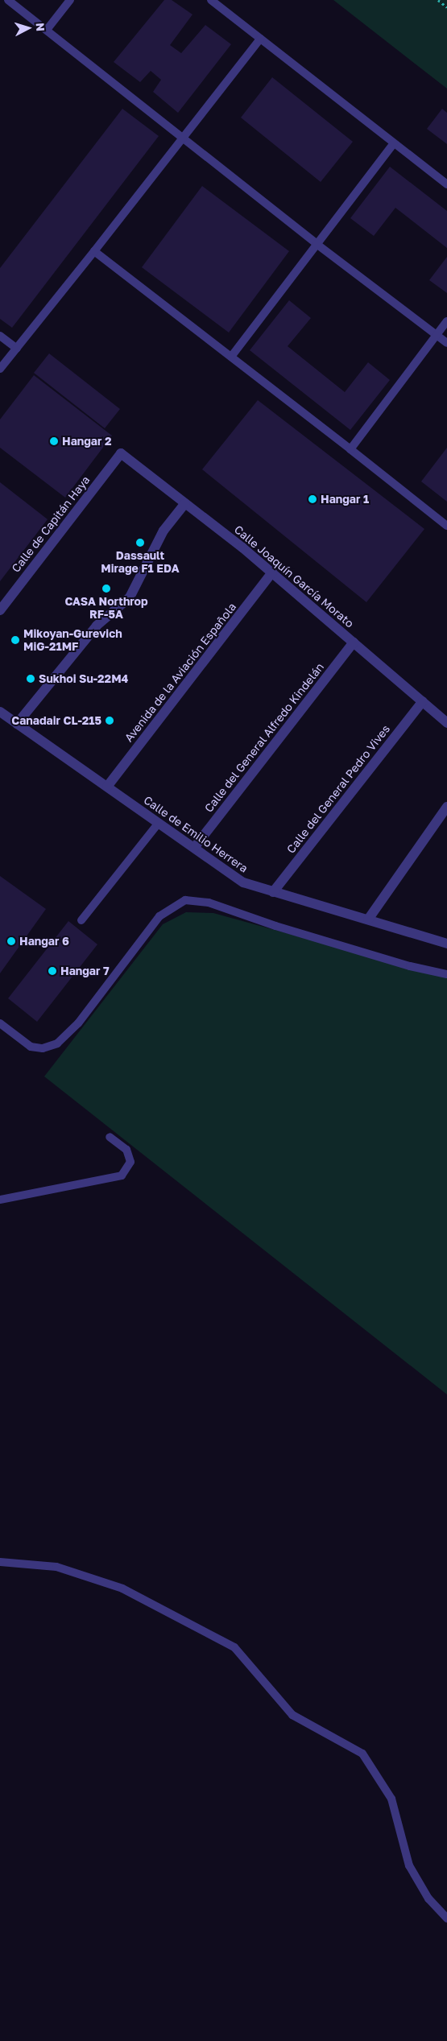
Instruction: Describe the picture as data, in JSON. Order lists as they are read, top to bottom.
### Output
{
  "streets": {
    "street": [
      "Calle de Capitán Haya",
      "Calle Joaquín García Morato",
      "Avenida de la Aviación Española",
      "Calle del General Alfredo Kindelán",
      "Calle del General Pedro Vives",
      "Calle de Emilio Herrera"
    ]
  },
  "crossings": [
    ["Calle de Capitán Haya", "Calle Joaquín García Morato"],
    ["Calle Joaquín García Morato", "Avenida de la Aviación Española"],
    ["Calle Joaquín García Morato", "Calle del General Alfredo Kindelán"],
    ["Calle Joaquín García Morato", "Calle del General Pedro Vives"],
    ["Avenida de la Aviación Española", "Calle de Emilio Herrera"],
    ["Calle del General Alfredo Kindelán", "Calle de Emilio Herrera"],
    ["Calle del General Pedro Vives", "Calle de Emilio Herrera"]
  ],
  "places": [
    "Hangar 2",
    "Hangar 1",
    "Dassault Mirage F1 EDA",
    "CASA Northrop RF-5A",
    "Mikoyan-Gurevich MiG-21MF",
    "Sukhoi Su-22M4",
    "Canadair CL-215",
    "Hangar 6",
    "Hangar 7"
  ],
  "north": "right"
}
